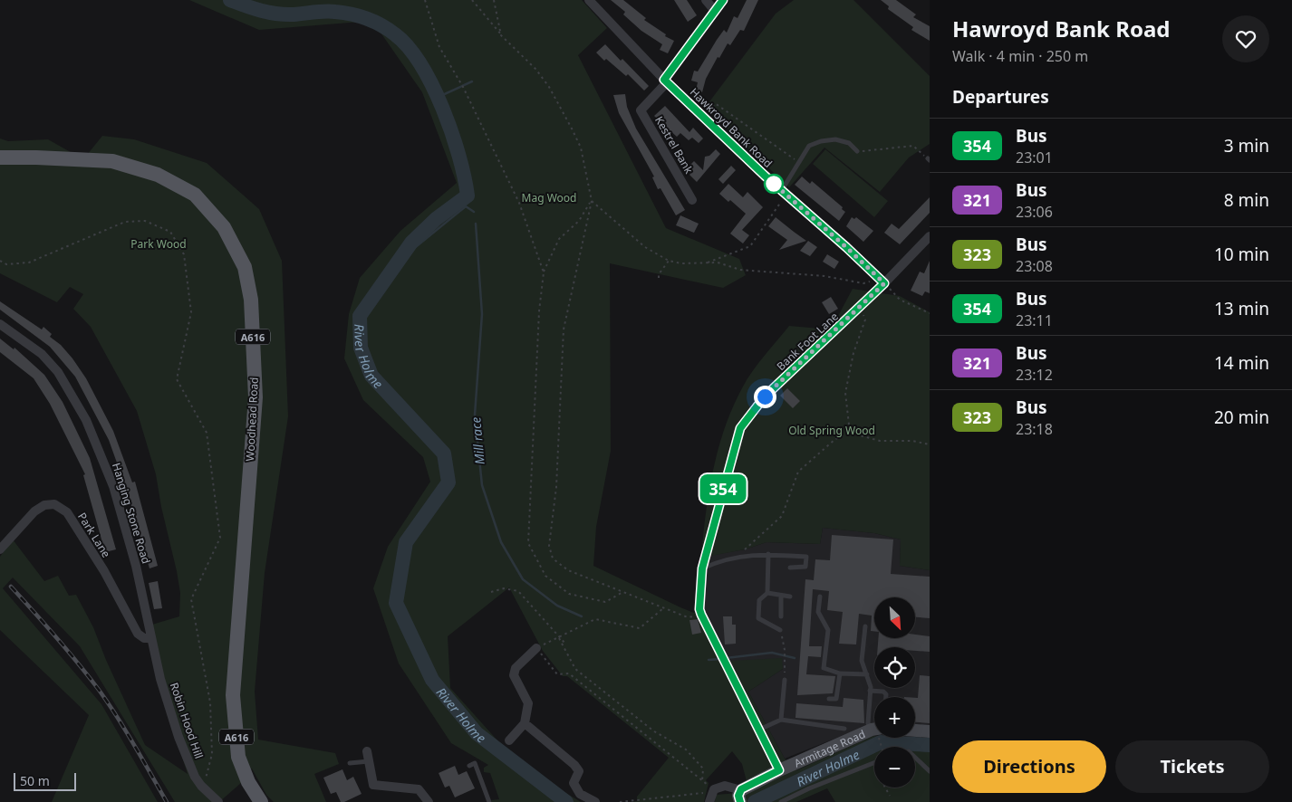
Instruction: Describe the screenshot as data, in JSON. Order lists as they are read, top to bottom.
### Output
{
  "streets": {
    "main road": ["A616", "Woodhead Road", "Armitage Road"],
    "street": [
      "Hawkroyd Bank Road",
      "Kestrel Bank",
      "Bank Foot Lane",
      "Hanging Stone Road",
      "Park Lane",
      "Robin Hood Hill"
    ]
  },
  "crossings": [
    ["Hawkroyd Bank Road", "Kestrel Bank"],
    ["Hawkroyd Bank Road", "Bank Foot Lane"],
    ["Bank Foot Lane", "Armitage Road"],
    ["Hanging Stone Road", "Park Lane"],
    ["Hanging Stone Road", "Robin Hood Hill"],
    ["Park Lane", "Robin Hood Hill"]
  ],
  "water": ["River Holme", "Mill race"],
  "parks": ["Mag Wood", "Park Wood", "Old Spring Wood"],
  "lines": ["bus line 354"],
  "scale_bar": "50 m",
  "north": "bottom right",
  "page": {
    "on_map": "354",
    "heading": [
      ["Hawroyd Bank Road", "Walk · 4 min · 250 m"],
      "Departures"
    ],
    "list": [
      {
        "mark": "354",
        "name": "Bus",
        "note": "23:01",
        "value": "3 min"
      },
      {
        "mark": "321",
        "name": "Bus",
        "note": "23:06",
        "value": "8 min"
      },
      {
        "mark": "323",
        "name": "Bus",
        "note": "23:08",
        "value": "10 min"
      },
      {
        "mark": "354",
        "name": "Bus",
        "note": "23:11",
        "value": "13 min"
      },
      {
        "mark": "321",
        "name": "Bus",
        "note": "23:12",
        "value": "14 min"
      },
      {
        "mark": "323",
        "name": "Bus",
        "note": "23:18",
        "value": "20 min"
      }
    ],
    "map_buttons": ["+", "−"],
    "buttons": ["Directions", "Tickets"],
    "scale": "50 m"
  }
}
